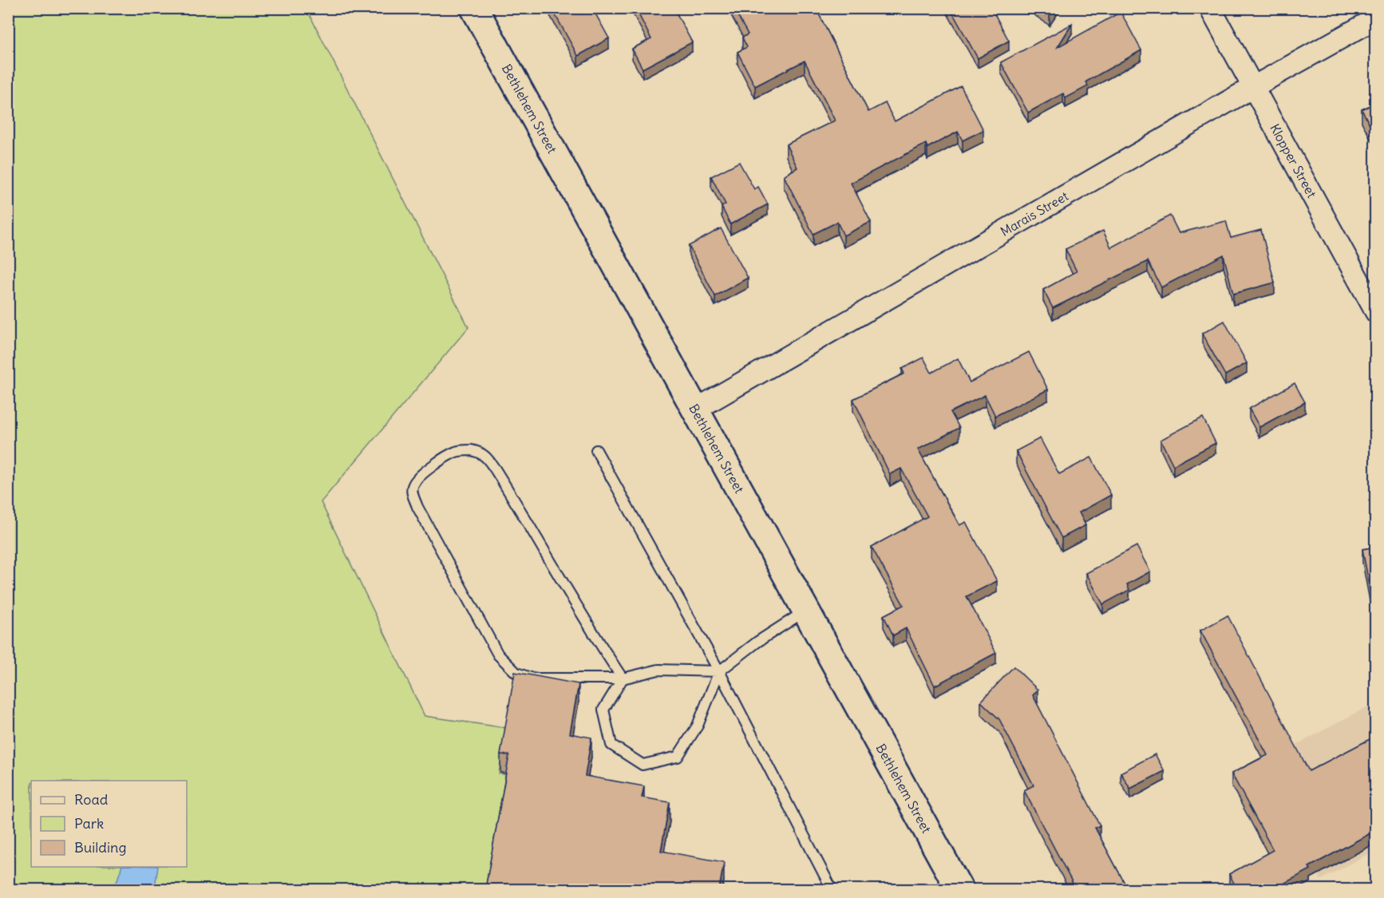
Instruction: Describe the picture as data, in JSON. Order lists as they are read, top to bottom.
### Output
{
  "streets": {
    "main road": ["Bethlehem Street"],
    "street": ["Klopper Street", "Marais Street"]
  },
  "crossings": [
    ["Bethlehem Street", "Marais Street"],
    ["Klopper Street", "Marais Street"]
  ],
  "legend": ["Road", "Park", "Building"]
}
